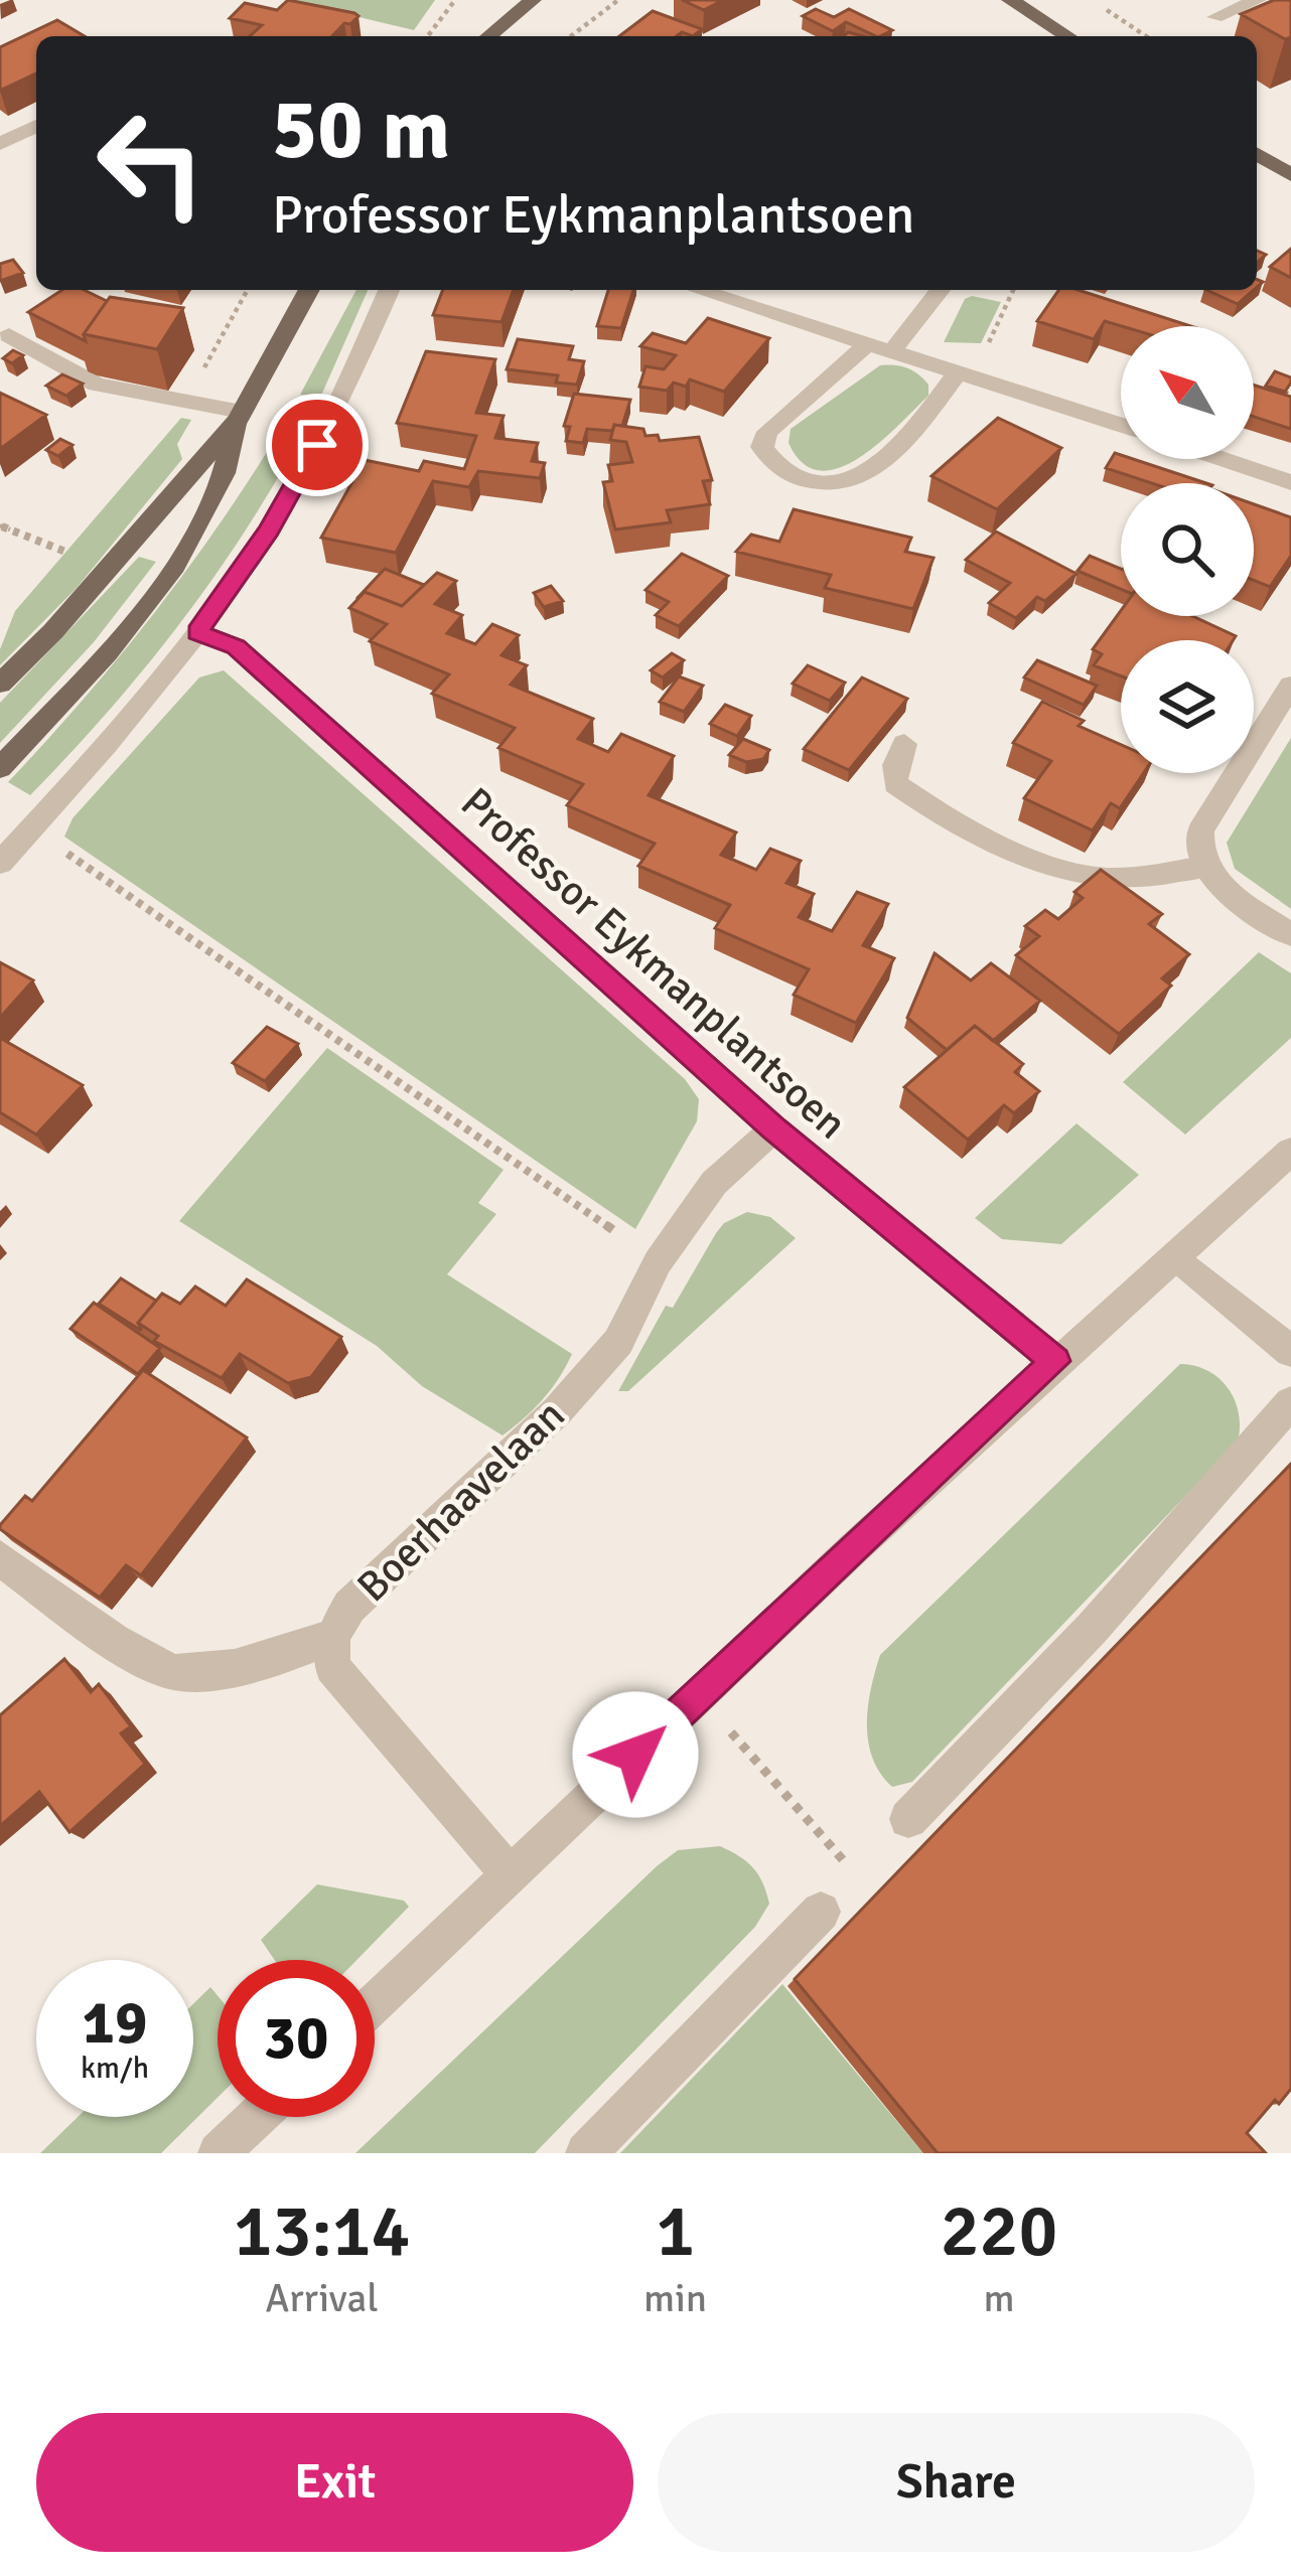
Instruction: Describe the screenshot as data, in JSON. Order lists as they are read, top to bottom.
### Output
{
  "streets": {
    "street": ["Professor Eykmanplantsoen", "Boerhaavelaan"]
  },
  "crossings": [
    ["Professor Eykmanplantsoen", "Boerhaavelaan"]
  ],
  "north": "top left",
  "page": {
    "turn": ["50 m", "Professor Eykmanplantsoen"],
    "speed": "19 km/h",
    "limit": "30",
    "eta": [
      "13:14",
      "Arrival",
      "1",
      "min",
      "220",
      "m"
    ],
    "buttons": ["Exit", "Share"]
  }
}
